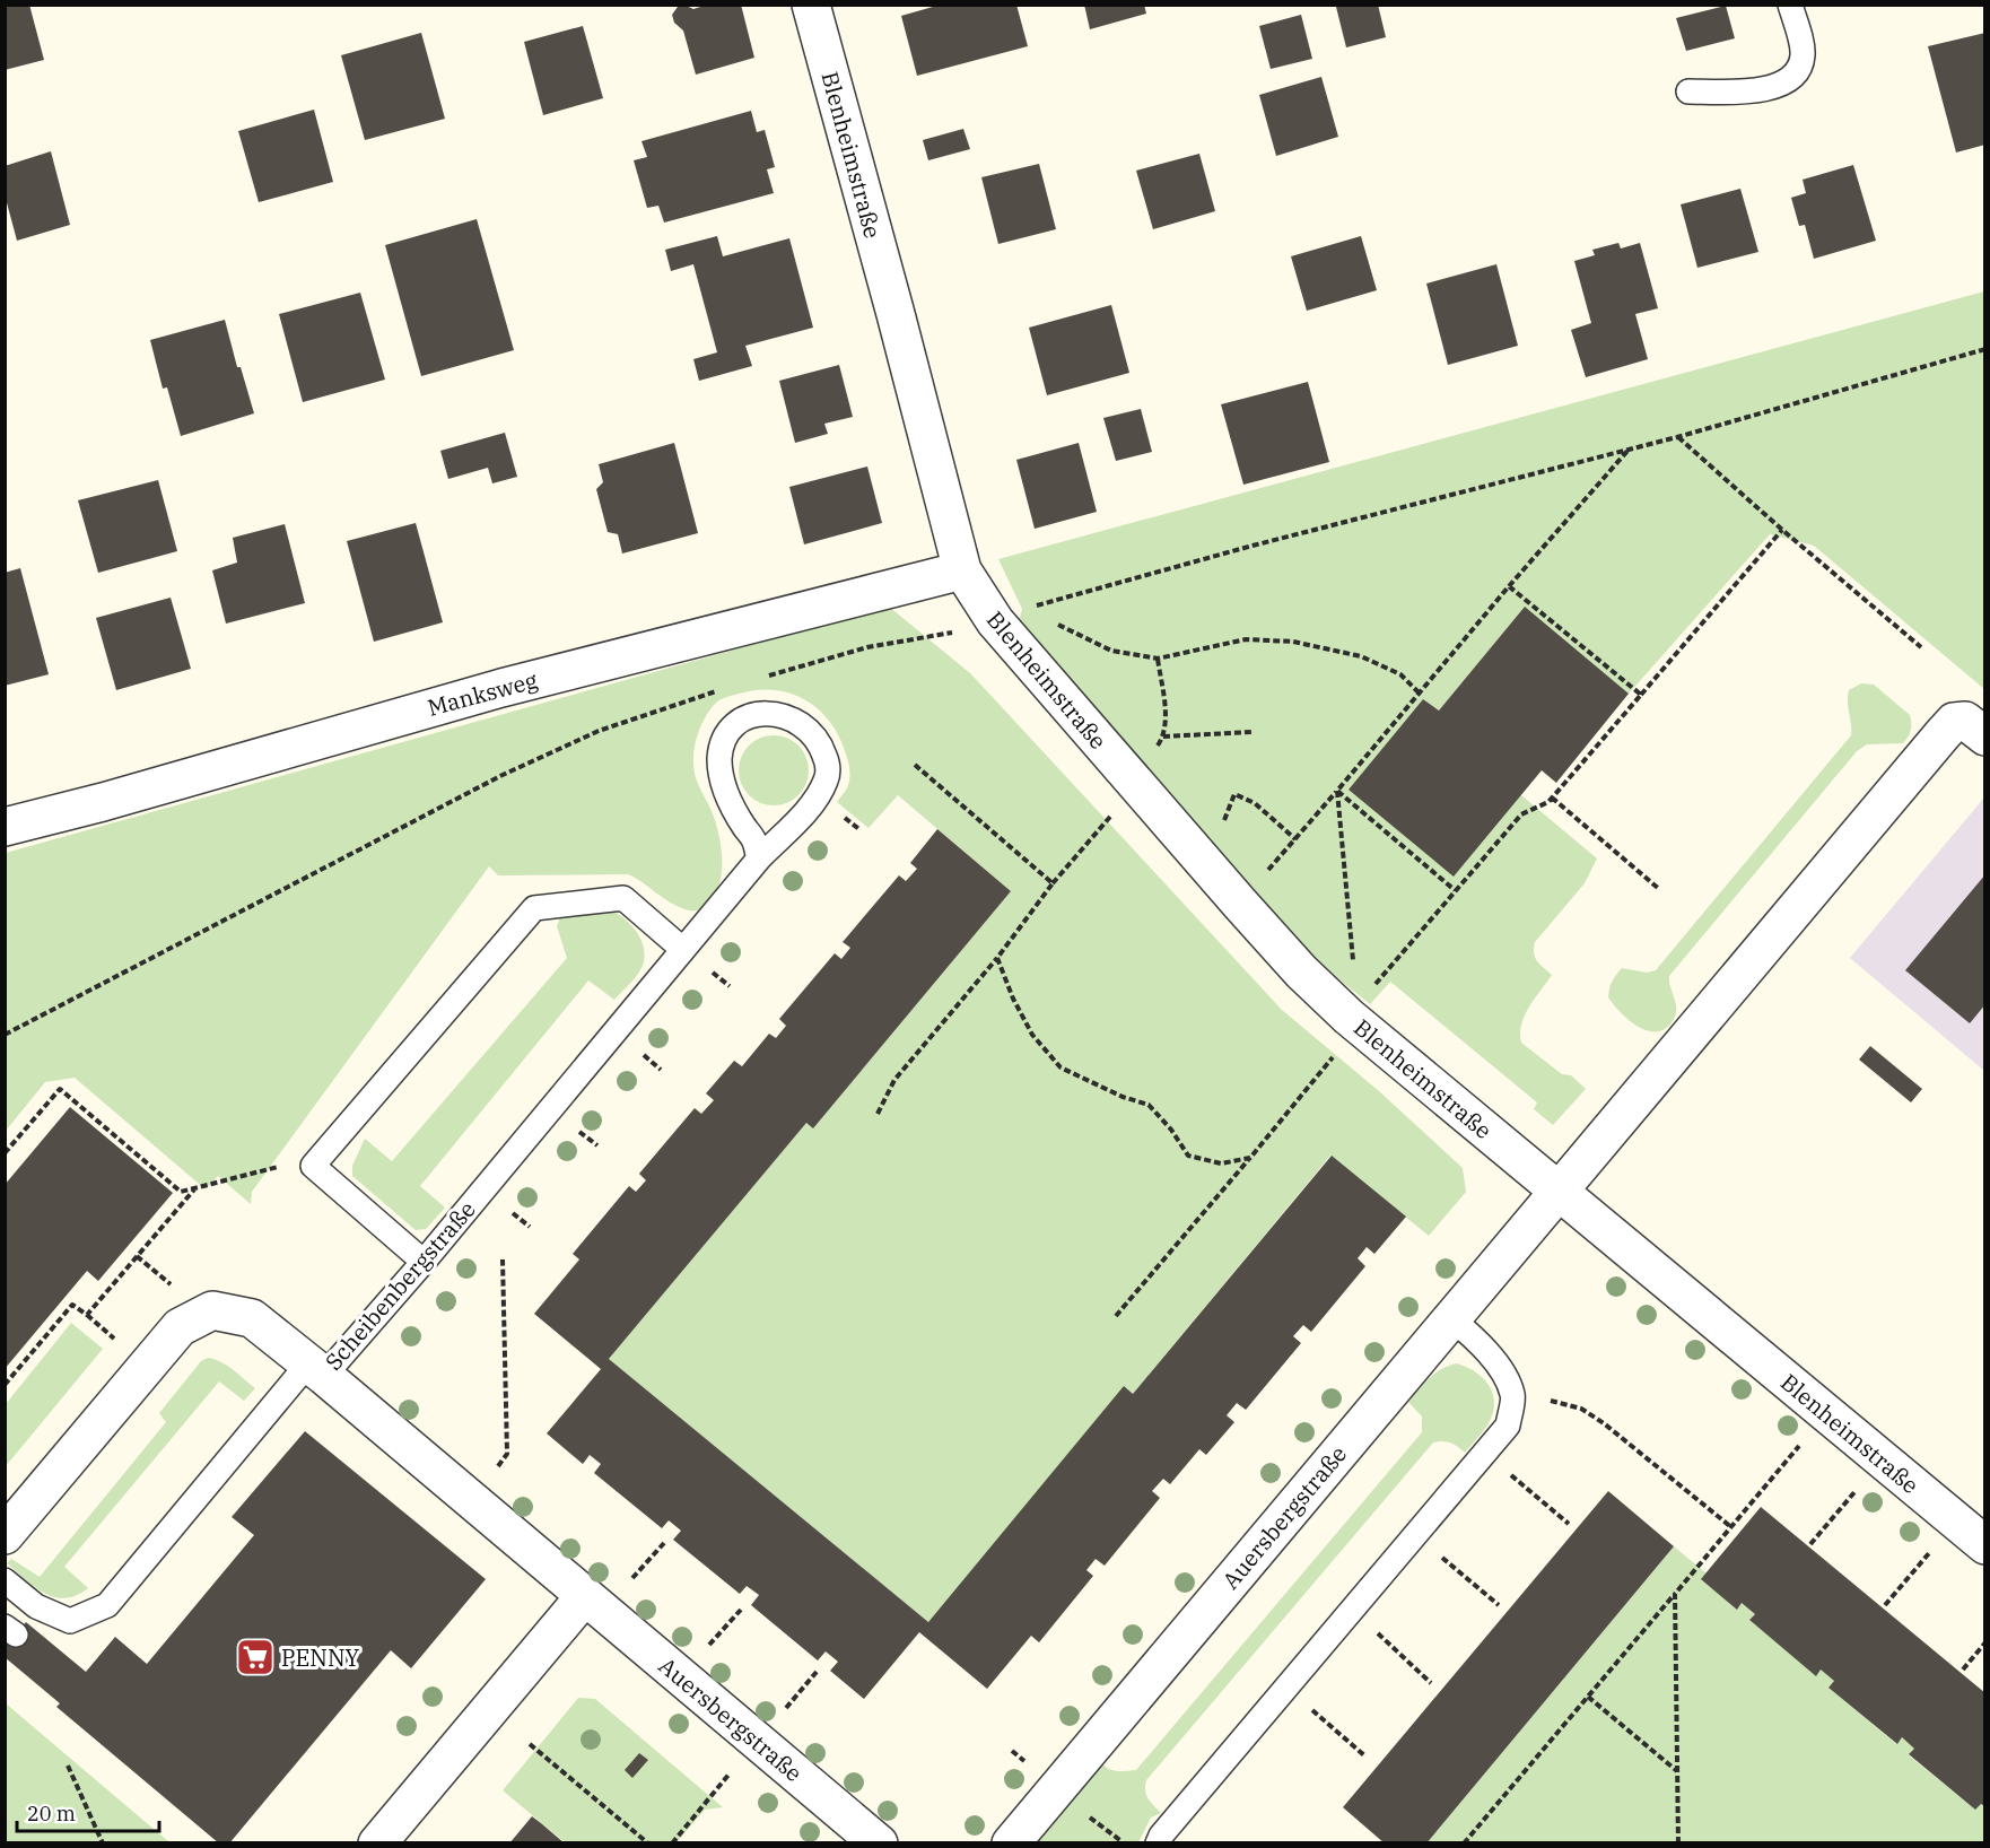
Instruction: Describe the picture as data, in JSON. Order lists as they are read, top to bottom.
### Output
{
  "streets": {
    "street": [
      "Blenheimstraße",
      "Manksweg",
      "Scheibenbergstraße",
      "Auersbergstraße"
    ]
  },
  "crossings": [
    ["Blenheimstraße", "Manksweg"],
    ["Blenheimstraße", "Auersbergstraße"],
    ["Scheibenbergstraße", "Auersbergstraße"]
  ],
  "places": {
    "supermarket": ["PENNY"]
  },
  "scale_bar": "20 m"
}
